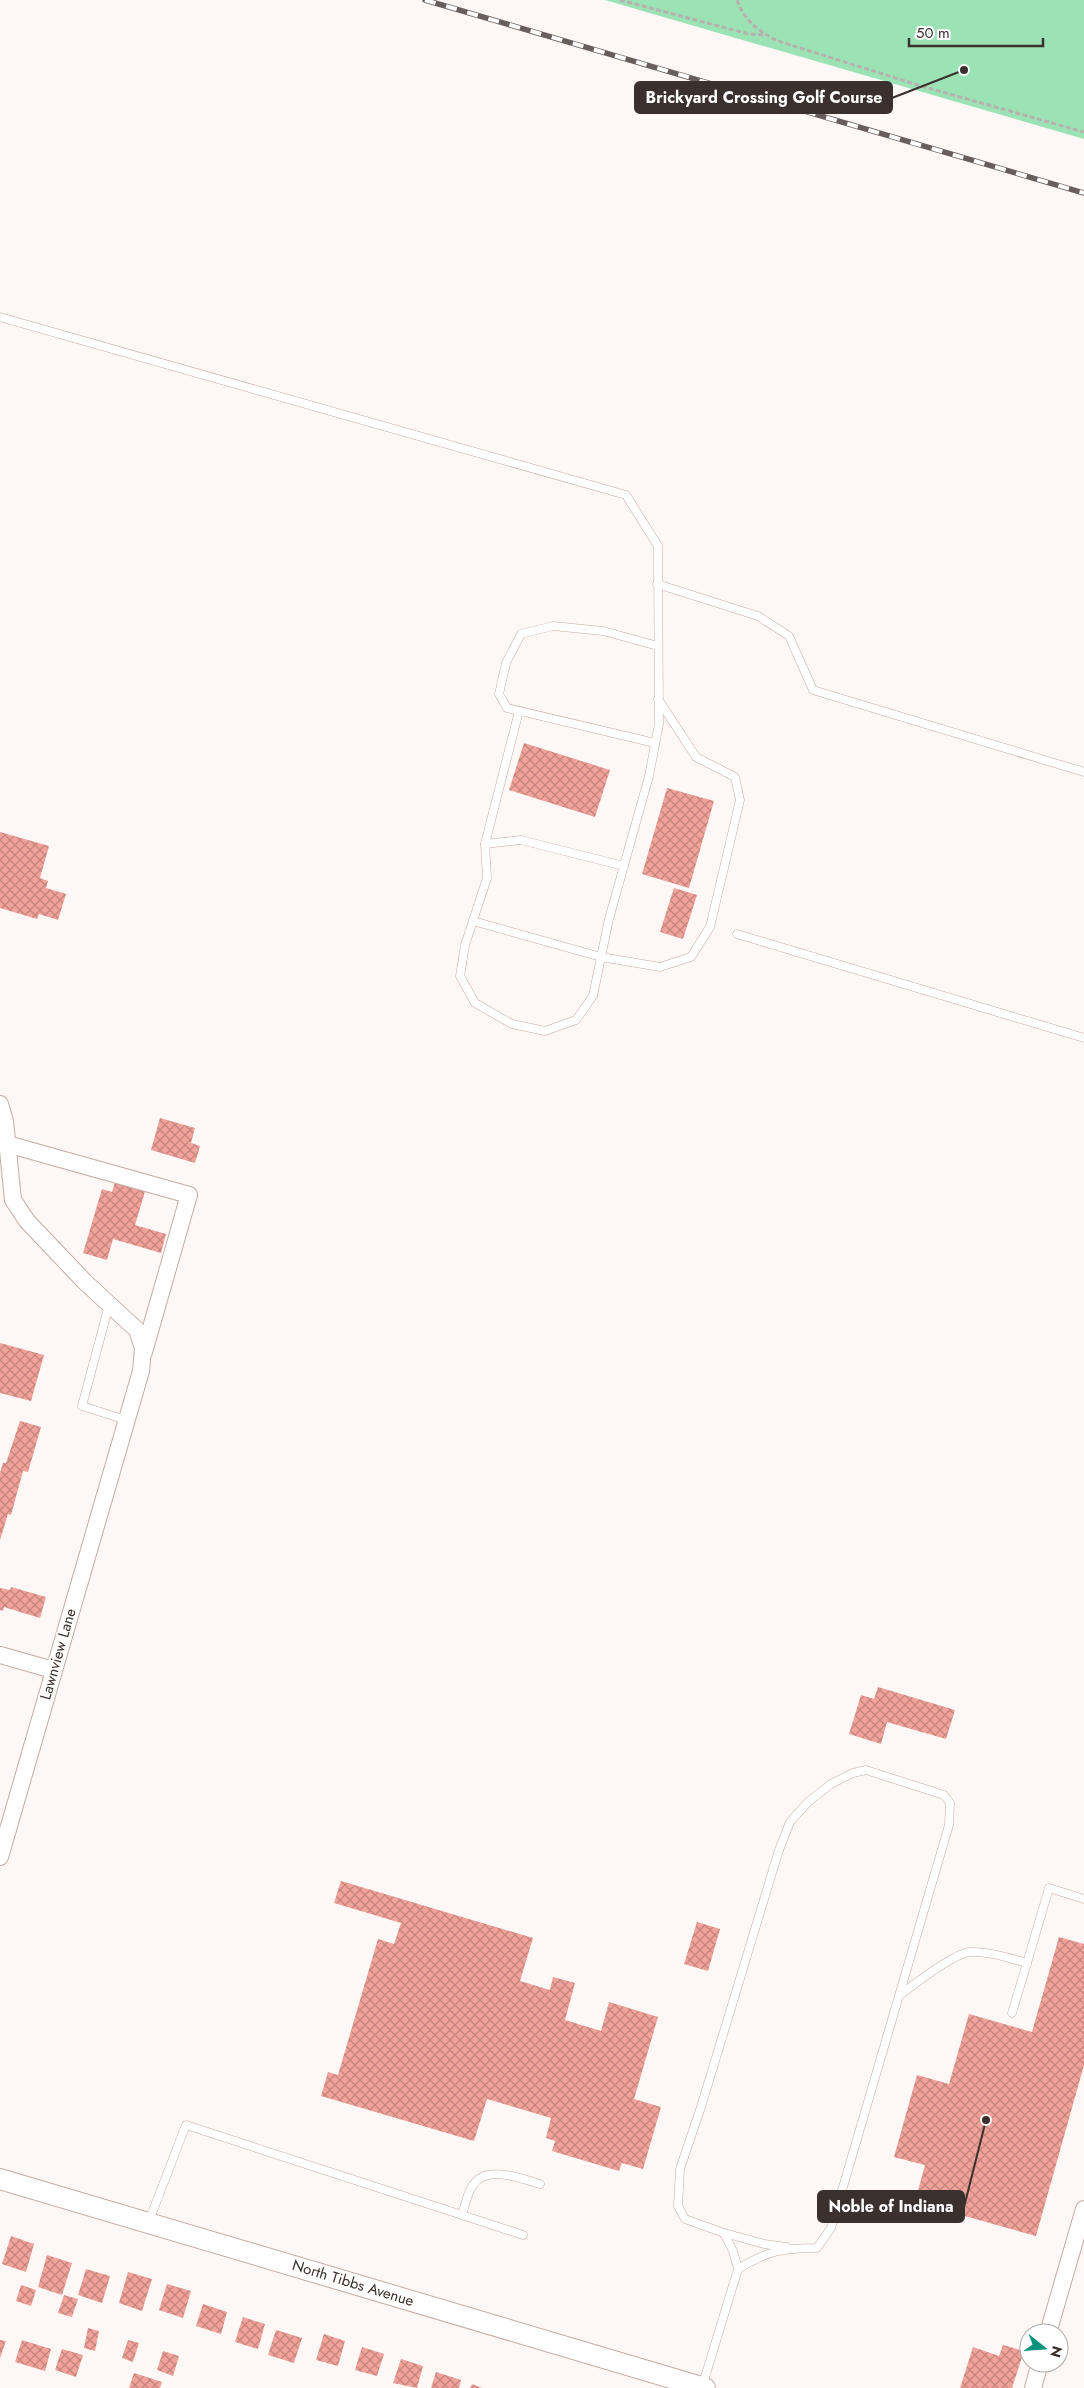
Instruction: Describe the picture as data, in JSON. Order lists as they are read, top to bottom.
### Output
{
  "streets": {
    "street": ["Lawnview Lane", "North Tibbs Avenue"]
  },
  "places": ["Brickyard Crossing Golf Course", "Noble of Indiana"],
  "scale_bar": "50 m",
  "north": "right"
}
